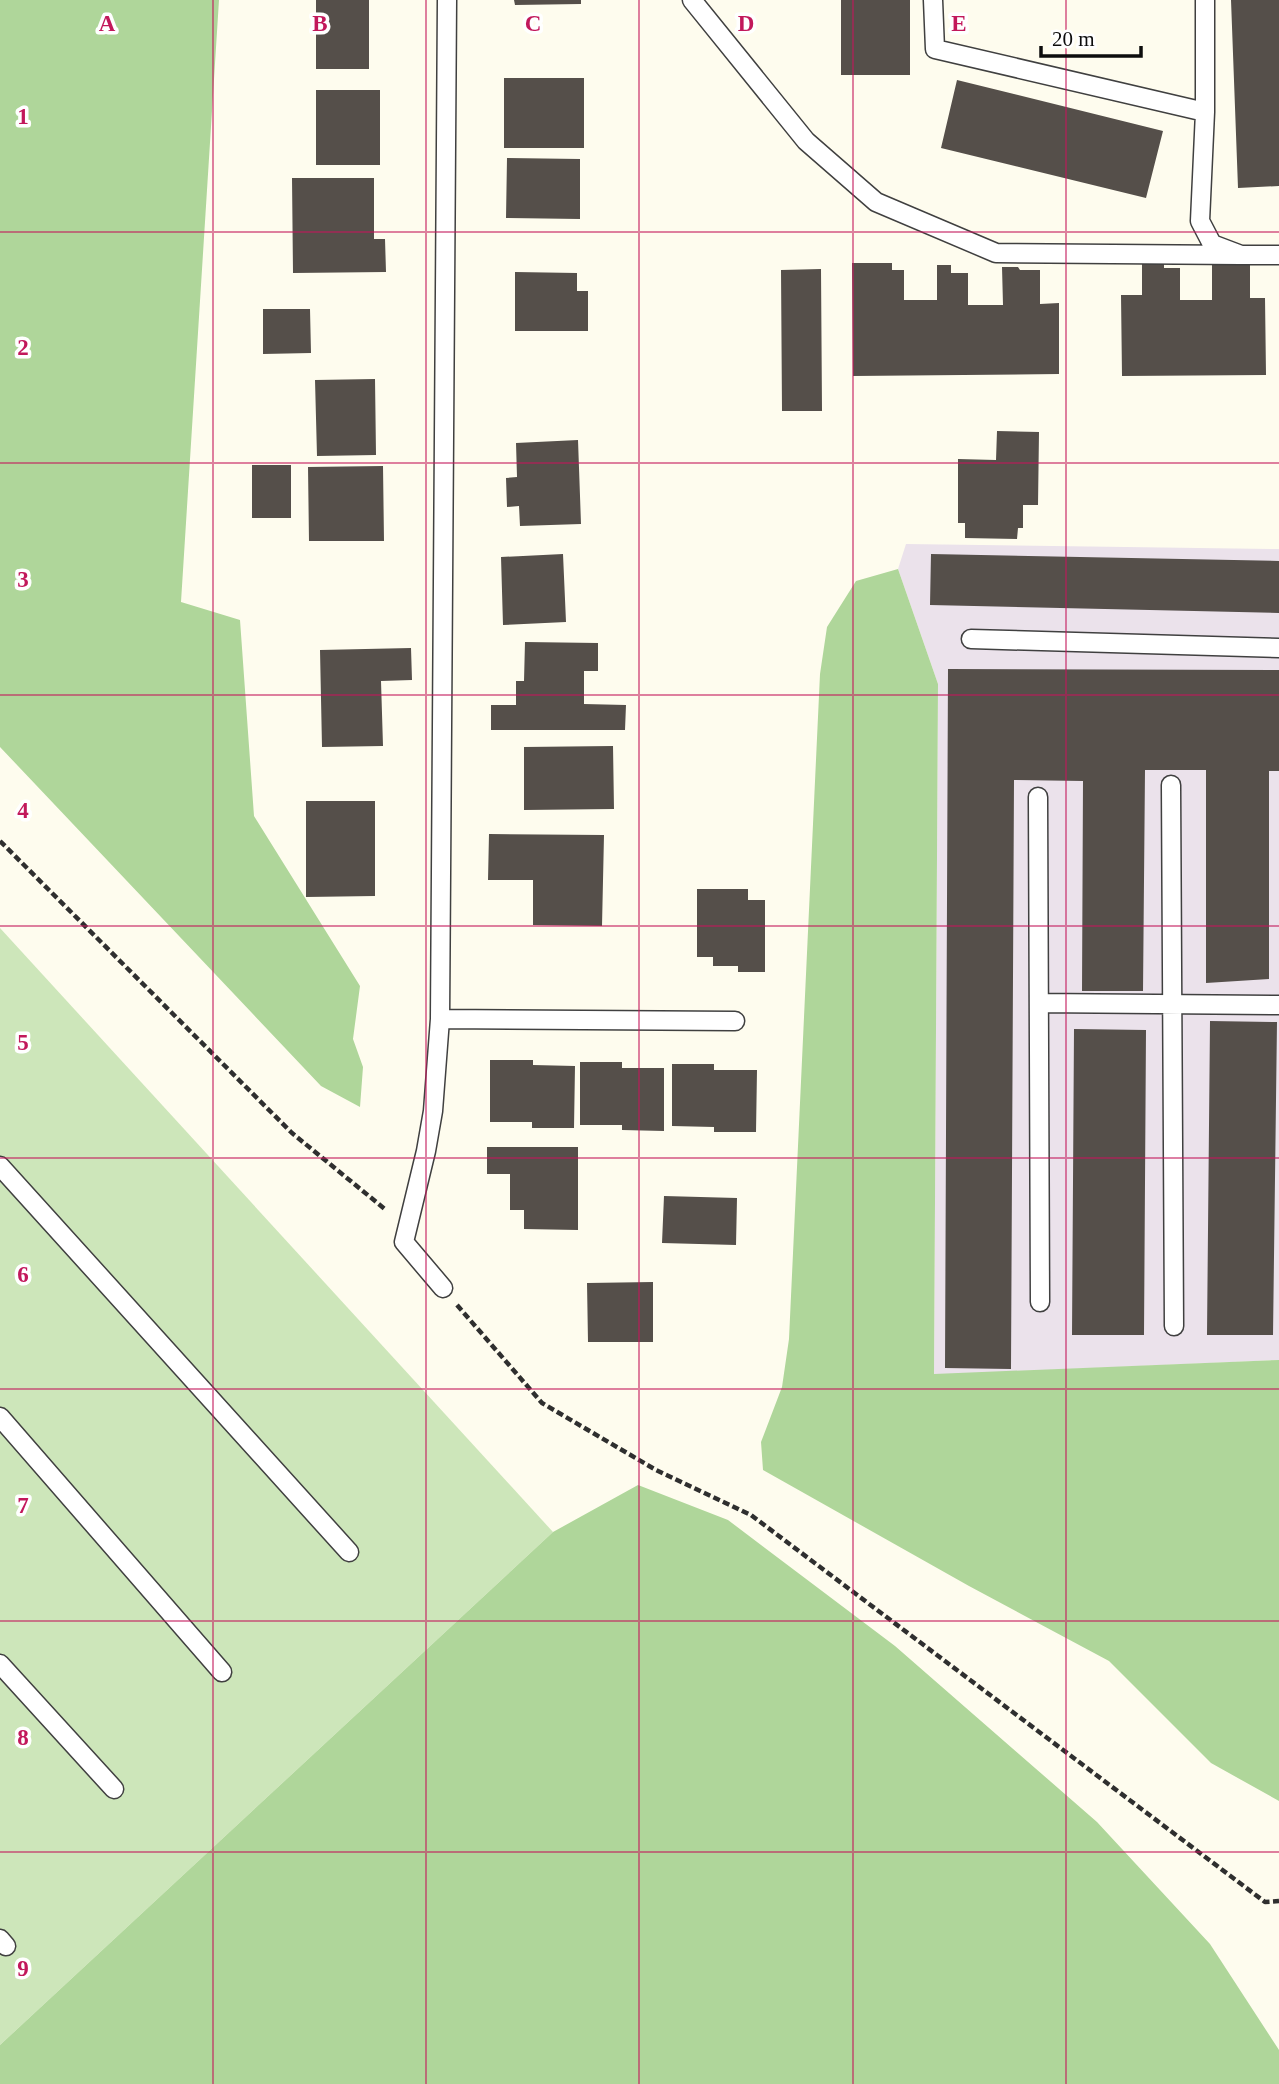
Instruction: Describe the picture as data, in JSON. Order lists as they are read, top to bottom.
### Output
{
  "scale_bar": "20 m",
  "grid": {
    "columns": [
      "A",
      "B",
      "C",
      "D",
      "E"
    ],
    "rows": [
      "1",
      "2",
      "3",
      "4",
      "5",
      "6",
      "7",
      "8",
      "9"
    ]
  }
}
